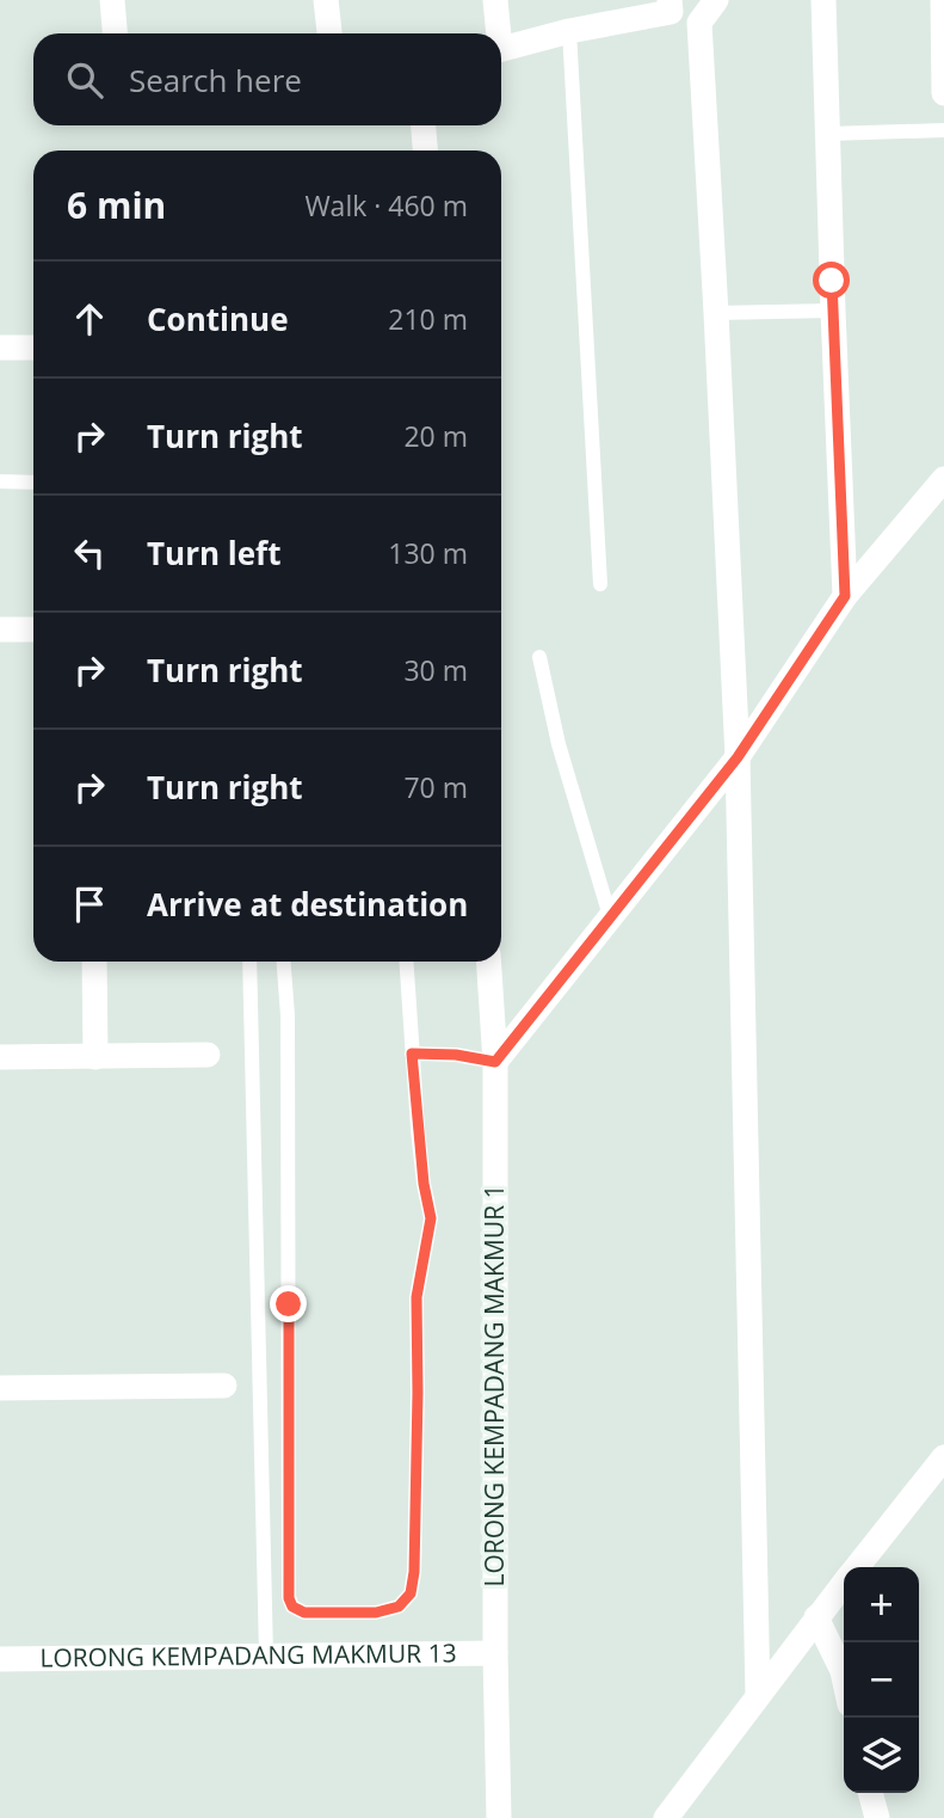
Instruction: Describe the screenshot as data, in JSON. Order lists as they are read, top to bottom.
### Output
{
  "streets": {
    "street": ["LORONG KEMPADANG MAKMUR 1", "LORONG KEMPADANG MAKMUR 13"]
  },
  "crossings": [
    ["LORONG KEMPADANG MAKMUR 1", "LORONG KEMPADANG MAKMUR 13"]
  ],
  "page": {
    "search": "Search here",
    "heading": ["6 min", "Walk · 460 m"],
    "list": [
      ["Continue", "210 m"],
      ["Turn right", "20 m"],
      ["Turn left", "130 m"],
      ["Turn right", "30 m"],
      ["Turn right", "70 m"],
      "Arrive at destination"
    ],
    "map_buttons": ["+", "−"]
  }
}
